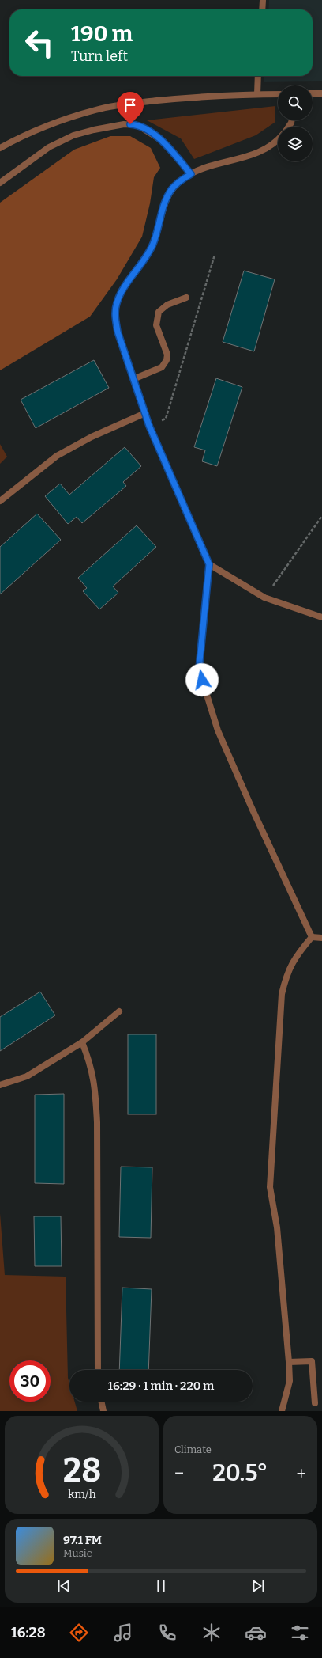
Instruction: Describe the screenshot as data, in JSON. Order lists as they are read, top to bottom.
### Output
{
  "page": {
    "turn": ["190 m", "Turn left"],
    "limit": "30",
    "trip": "16:29 · 1 min · 220 m",
    "tile": "Climate",
    "heat": ["−", "20.5°", "+"],
    "song": ["97.1 FM", "Music"],
    "tabs": "16:28",
    "gauge": ["28", "km/h"]
  }
}
